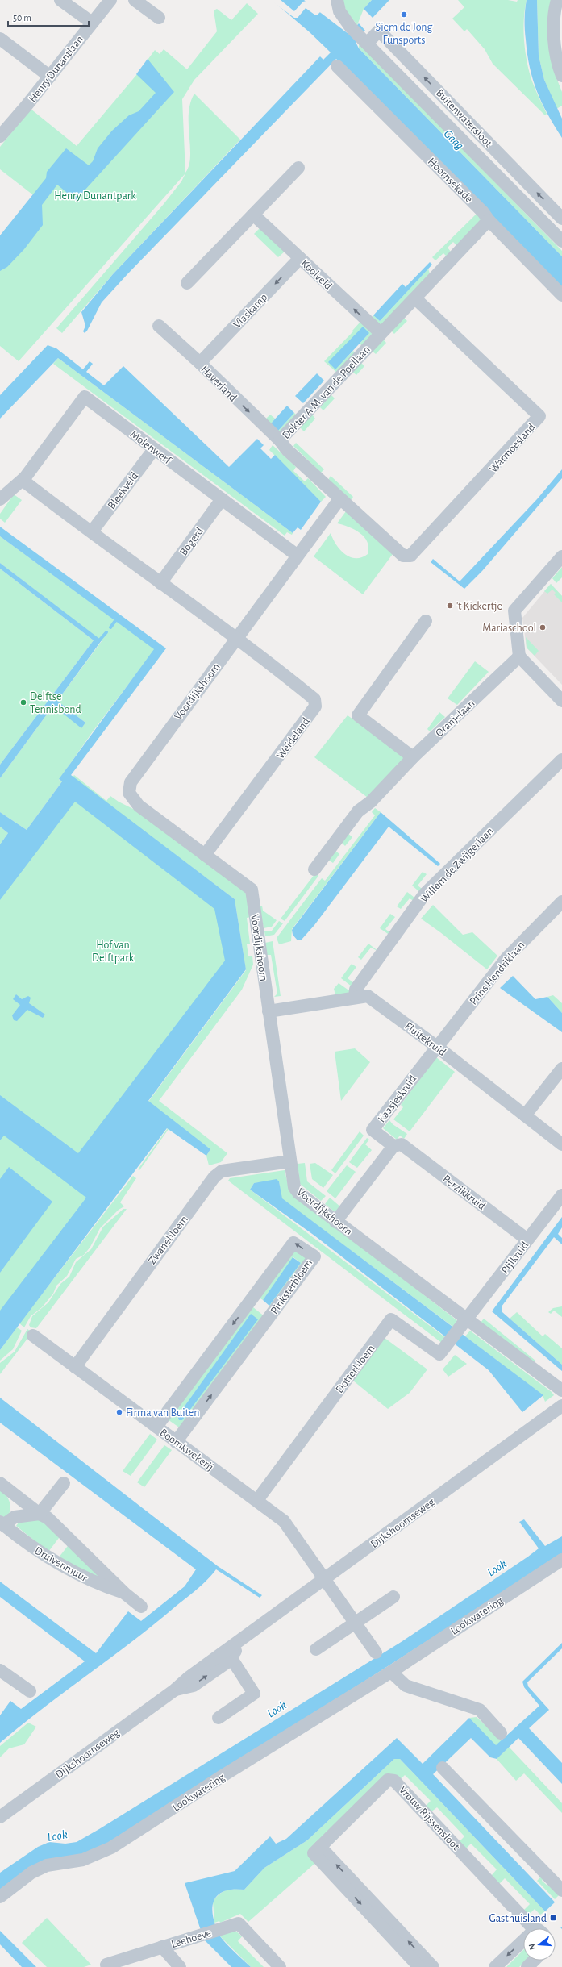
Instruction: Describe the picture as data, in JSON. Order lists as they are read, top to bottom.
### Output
{
  "streets": {
    "street": [
      "Henry Dunantlaan",
      "Buitenwatersloot",
      "Hoornsekade",
      "Koolveld",
      "Vlaskamp",
      "Haverland",
      "Dokter A.M. van de Poellaan",
      "Molenwerf",
      "Warmoesland",
      "Bleekveld",
      "Bogerd",
      "Voordijkshoorn",
      "Oranjelaan",
      "Weideland",
      "Willem de Zwijgerlaan",
      "Prins Hendriklaan",
      "Fluitekruid",
      "Kaasjeskruid",
      "Perzikkruid",
      "Zwanebloem",
      "Pijlkruid",
      "Pinksterbloem",
      "Dotterbloem",
      "Boomkwekerij",
      "Dijkshoornseweg",
      "Druivenmuur",
      "Lookwatering",
      "Vrouw Rijssensloot",
      "Leehoeve"
    ]
  },
  "crossings": [
    ["Hoornsekade", "Dokter A.M. van de Poellaan"],
    ["Koolveld", "Vlaskamp"],
    ["Koolveld", "Dokter A.M. van de Poellaan"],
    ["Vlaskamp", "Haverland"],
    ["Haverland", "Dokter A.M. van de Poellaan"],
    ["Dokter A.M. van de Poellaan", "Warmoesland"],
    ["Dokter A.M. van de Poellaan", "Voordijkshoorn"],
    ["Molenwerf", "Bleekveld"],
    ["Molenwerf", "Bogerd"],
    ["Molenwerf", "Voordijkshoorn"],
    ["Voordijkshoorn", "Weideland"],
    ["Voordijkshoorn", "Fluitekruid"],
    ["Voordijkshoorn", "Zwanebloem"],
    ["Voordijkshoorn", "Pijlkruid"],
    ["Voordijkshoorn", "Dotterbloem"],
    ["Willem de Zwijgerlaan", "Fluitekruid"],
    ["Prins Hendriklaan", "Fluitekruid"],
    ["Prins Hendriklaan", "Kaasjeskruid"],
    ["Fluitekruid", "Kaasjeskruid"],
    ["Kaasjeskruid", "Perzikkruid"],
    ["Perzikkruid", "Pijlkruid"],
    ["Zwanebloem", "Boomkwekerij"],
    ["Pijlkruid", "Dotterbloem"],
    ["Pinksterbloem", "Boomkwekerij"],
    ["Dotterbloem", "Boomkwekerij"],
    ["Boomkwekerij", "Dijkshoornseweg"]
  ],
  "one_way": ["Koolveld", "Haverland"],
  "water": ["Gaag", "Look"],
  "parks": ["Henry Dunantpark", "Hof van Delftpark"],
  "places": {
    "other": [
      "Siem de Jong Funsports",
      "'t Kickertje",
      "Mariaschool",
      "Delftse Tennisbond",
      "Firma van Buiten"
    ],
    "transit": ["Gasthuisland"]
  },
  "scale_bar": "50 m",
  "north": "left"
}
